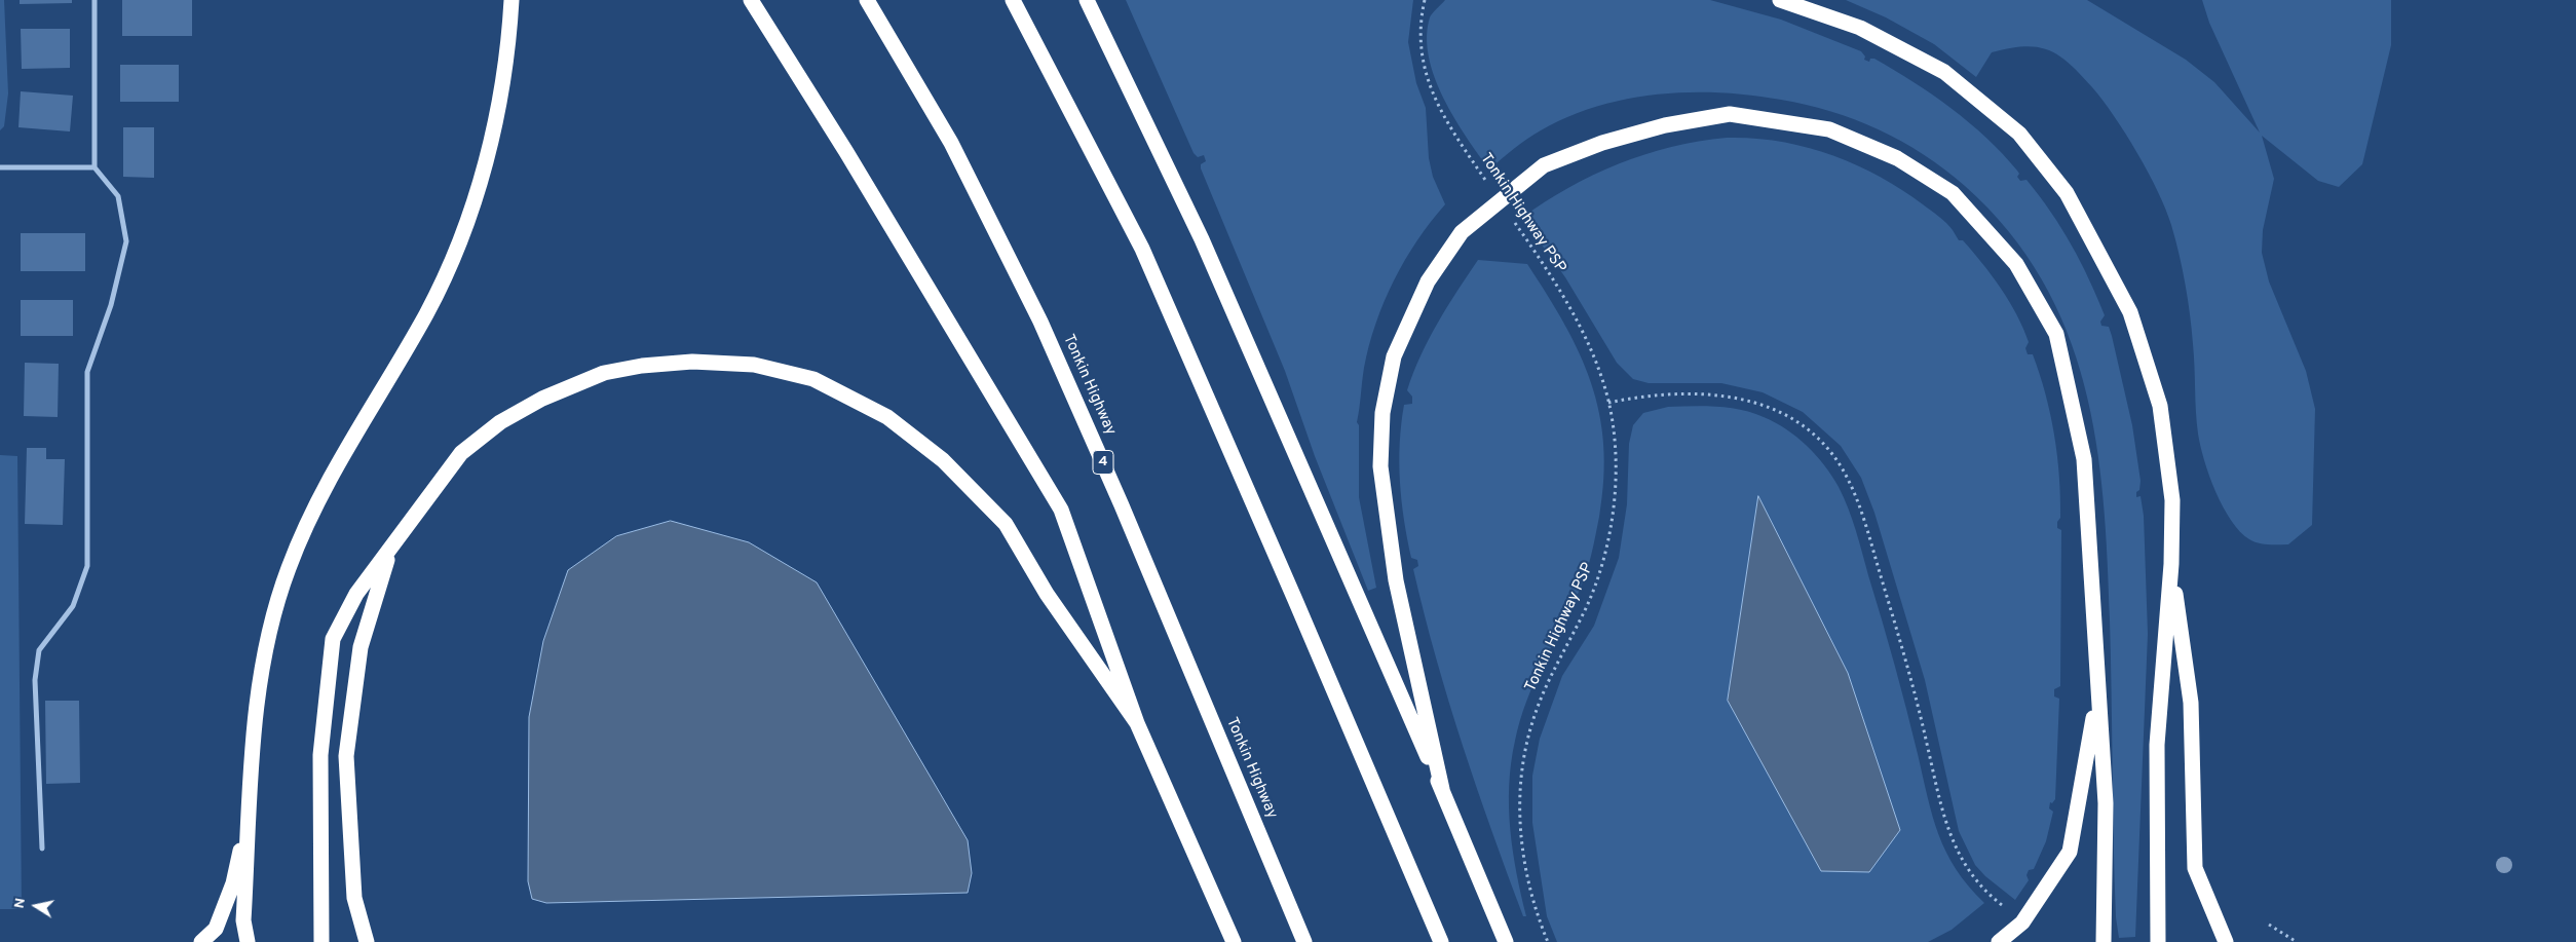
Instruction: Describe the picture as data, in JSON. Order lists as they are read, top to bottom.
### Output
{
  "streets": {
    "highway": ["Tonkin Highway", "4"],
    "path": ["Tonkin Highway PSP"]
  },
  "north": "left"
}
